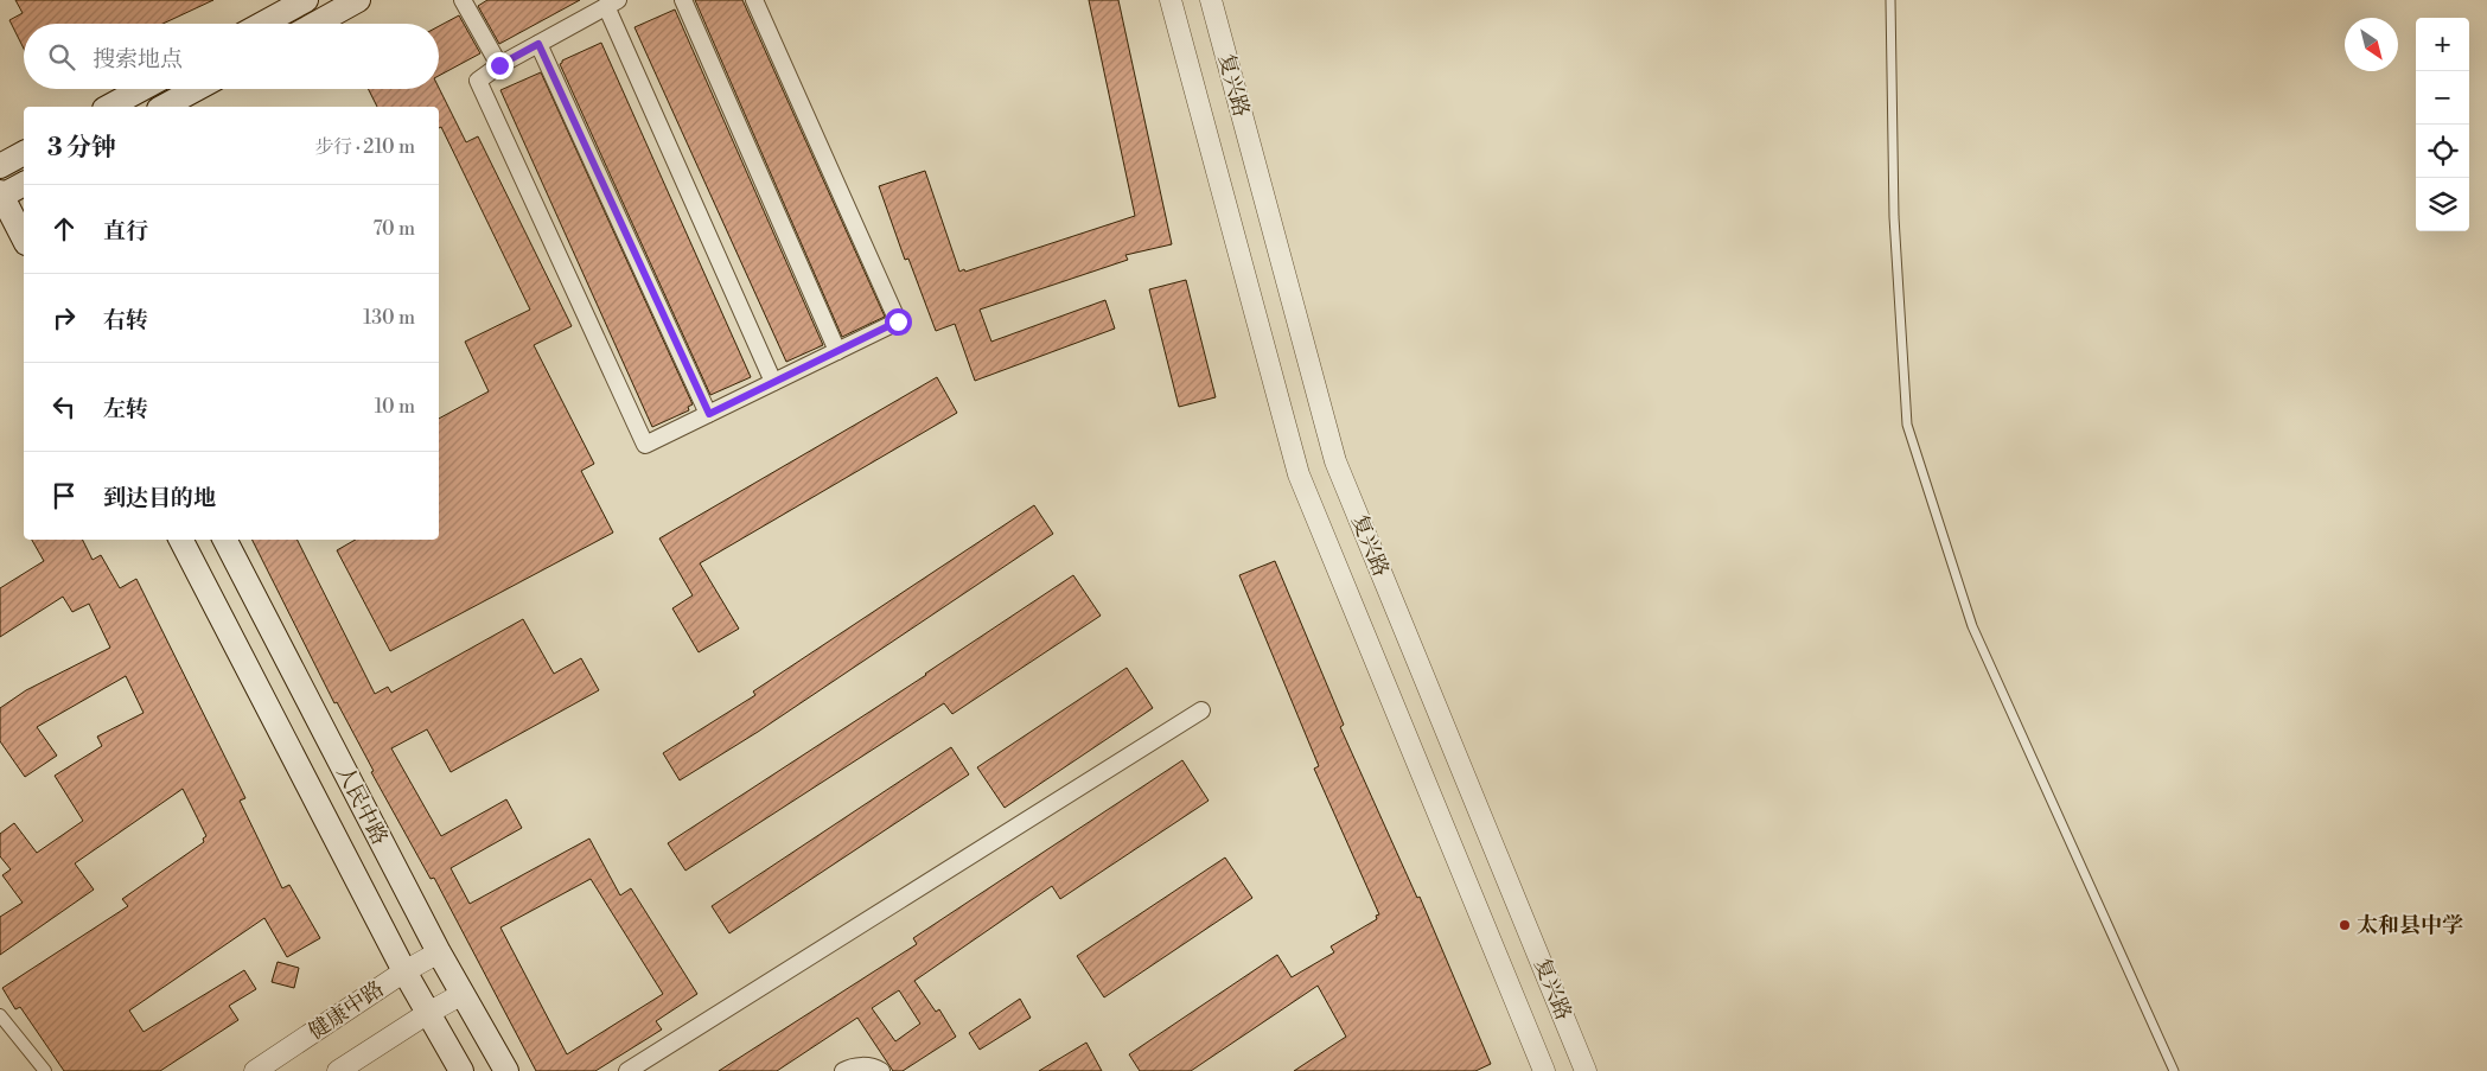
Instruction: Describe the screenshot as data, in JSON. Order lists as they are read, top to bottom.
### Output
{
  "streets": {
    "main road": ["人民中路"],
    "street": ["复兴路", "健康中路"]
  },
  "crossings": [
    ["人民中路", "健康中路"]
  ],
  "places": ["太和县中学"],
  "north": "bottom right",
  "page": {
    "map_buttons": ["+", "−"],
    "search": "搜索地点",
    "heading": ["3 分钟", "步行 · 210 m"],
    "list": [
      ["直行", "70 m"],
      ["右转", "130 m"],
      ["左转", "10 m"],
      "到达目的地"
    ]
  }
}
